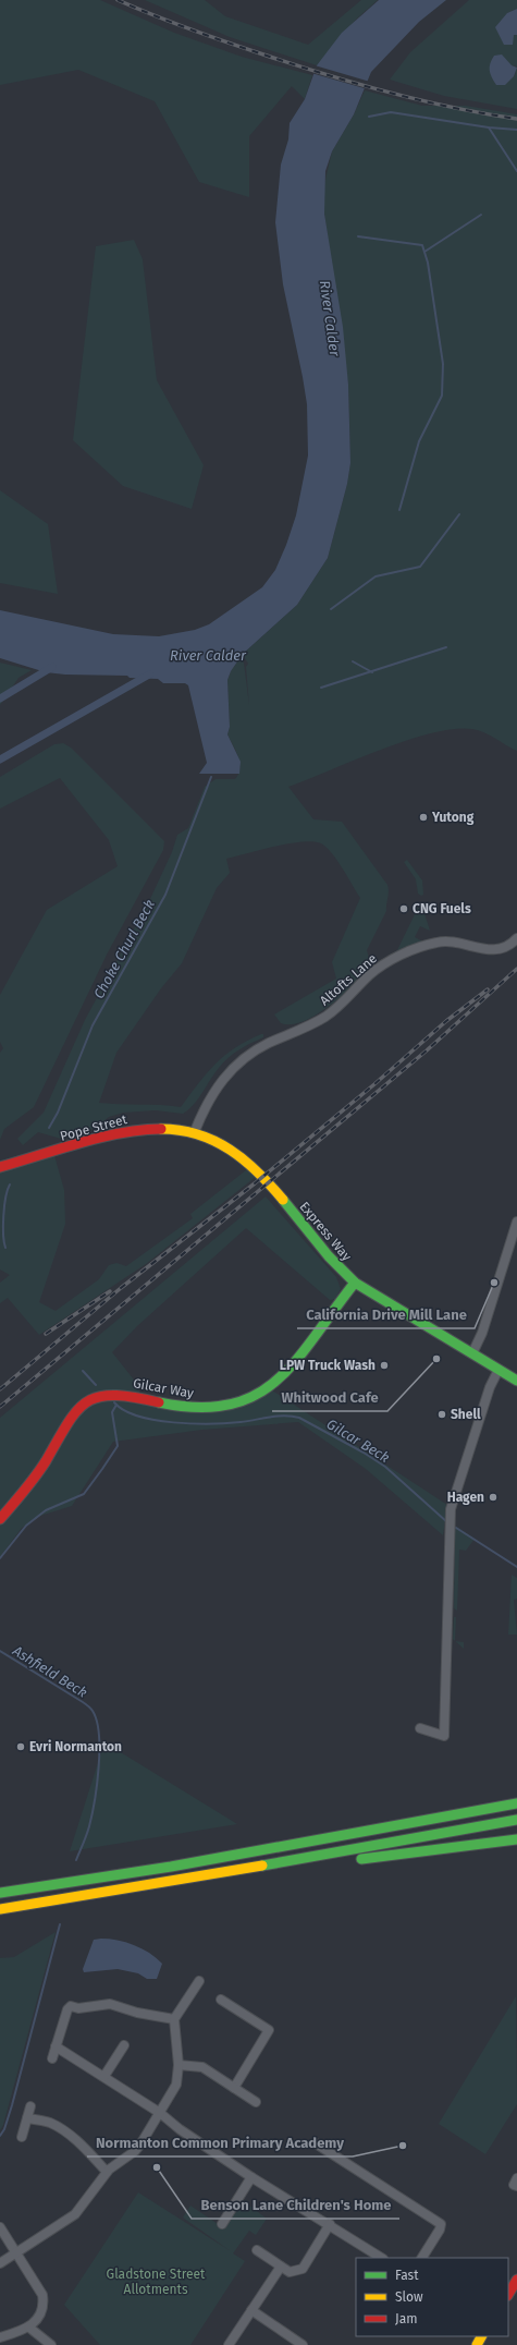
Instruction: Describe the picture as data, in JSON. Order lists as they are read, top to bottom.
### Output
{
  "streets": {
    "main road": ["Pope Street", "Express Way", "Gilcar Way"],
    "street": ["Altofts Lane"]
  },
  "crossings": [
    ["Altofts Lane", "Pope Street"],
    ["Altofts Lane", "Express Way"],
    ["Pope Street", "Express Way"],
    ["Express Way", "Gilcar Way"]
  ],
  "water": [
    "River Calder",
    "Choke Churl Beck",
    "Gilcar Beck",
    "Ashfield Beck"
  ],
  "parks": ["Gladstone Street Allotments"],
  "places": [
    "Yutong",
    "CNG Fuels",
    "California Drive Mill Lane",
    "Whitwood Cafe",
    "LPW Truck Wash",
    "Shell",
    "Hagen",
    "Evri Normanton",
    "Normanton Common Primary Academy",
    "Benson Lane Children's Home"
  ],
  "legend": ["Fast", "Slow", "Jam"]
}
